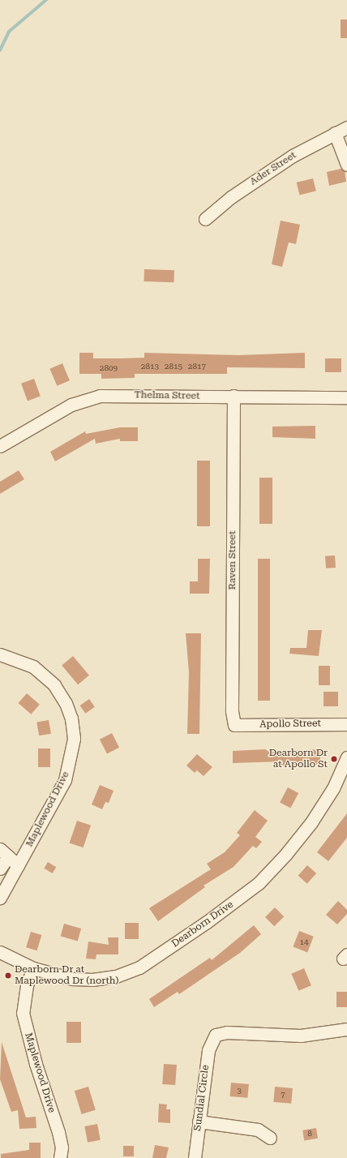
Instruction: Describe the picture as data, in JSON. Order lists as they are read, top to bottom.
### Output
{
  "streets": {
    "street": [
      "Ader Street",
      "Thelma Street",
      "Raven Street",
      "Apollo Street",
      "Maplewood Drive",
      "Dearborn Drive",
      "Sundial Circle"
    ]
  },
  "crossings": [
    ["Thelma Street", "Raven Street"],
    ["Raven Street", "Apollo Street"],
    ["Maplewood Drive", "Dearborn Drive"]
  ],
  "places": ["Dearborn Dr at Apollo St", "Dearborn Dr at Maplewood Dr (north)"],
  "house_numbers": [
    "2813",
    "2815",
    "2817",
    "2809",
    "14",
    "3",
    "7",
    "8"
  ]
}
